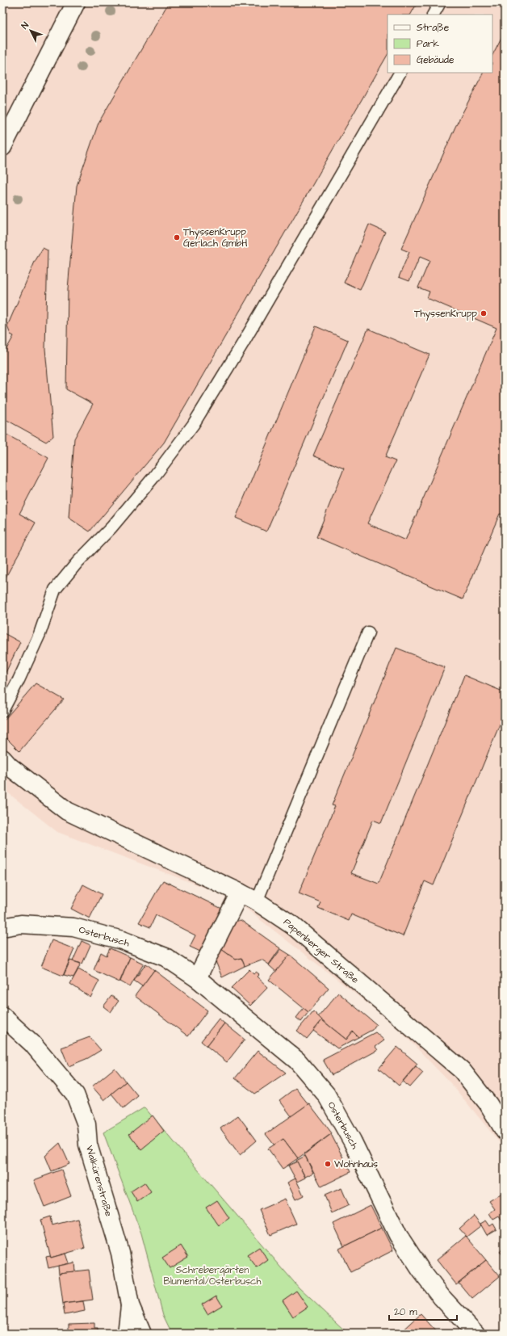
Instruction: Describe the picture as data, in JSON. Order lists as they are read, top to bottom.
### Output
{
  "streets": {
    "street": ["Osterbusch", "Papenberger Straße", "Walkürenstraße"]
  },
  "parks": ["Schrebergärten Blumental/Osterbusch"],
  "places": ["ThyssenKrupp Gerlach GmbH", "ThyssenKrupp", "Wohnhaus"],
  "legend": ["Straße", "Park", "Gebäude"],
  "scale_bar": "20 m",
  "north": "top left"
}
